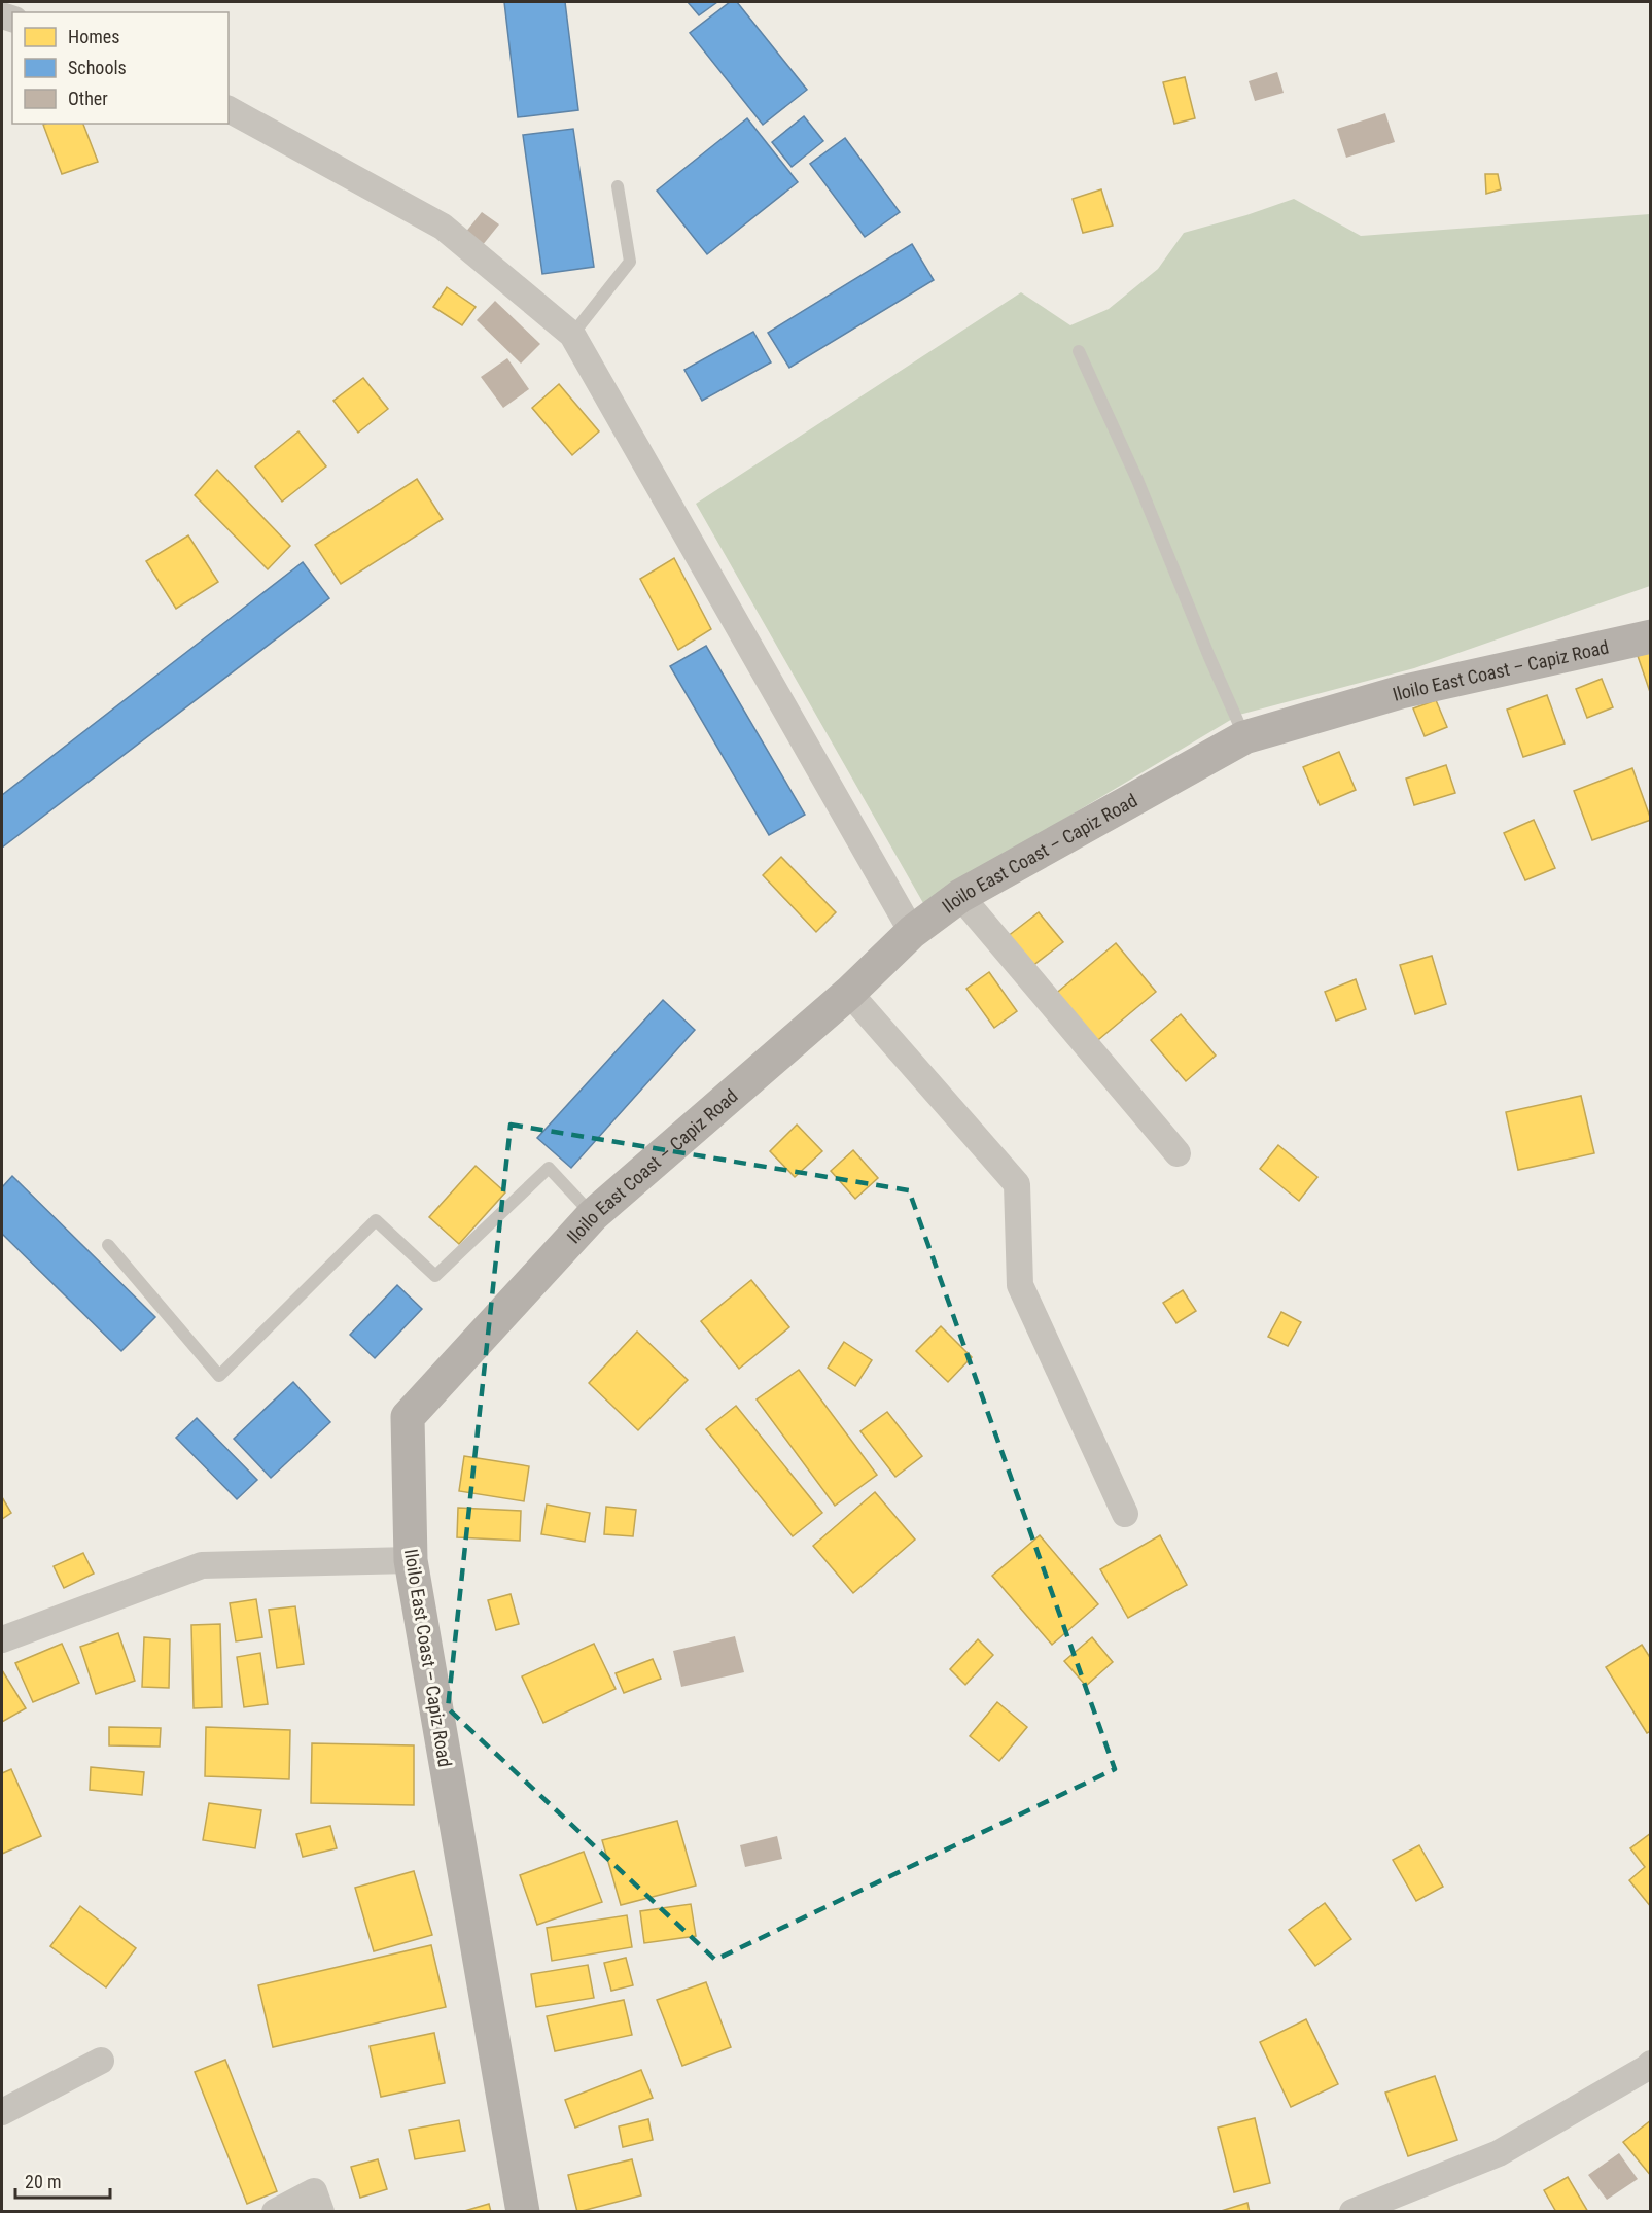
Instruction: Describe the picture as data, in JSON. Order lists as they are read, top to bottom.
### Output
{
  "streets": {
    "main road": ["Iloilo East Coast – Capiz Road"]
  },
  "legend": ["Homes", "Schools", "Other"],
  "scale_bar": "20 m"
}
